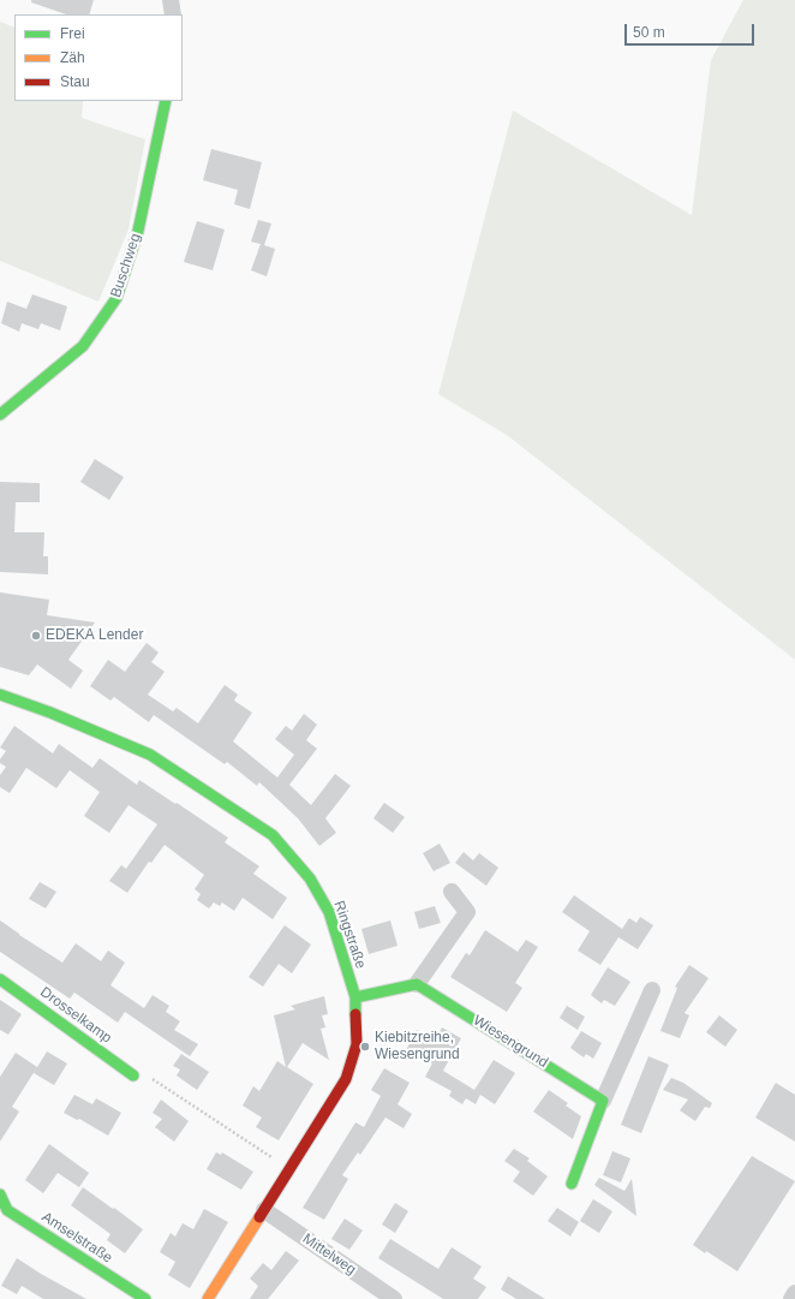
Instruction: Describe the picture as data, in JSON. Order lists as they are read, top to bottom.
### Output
{
  "streets": {
    "street": [
      "Buschweg",
      "Ringstraße",
      "Drosselkamp",
      "Wiesengrund",
      "Amselstraße",
      "Mittelweg"
    ]
  },
  "crossings": [
    ["Ringstraße", "Mittelweg"]
  ],
  "places": ["EDEKA Lender", "Kiebitzreihe, Wiesengrund"],
  "legend": ["Frei", "Zäh", "Stau"],
  "scale_bar": "50 m"
}
